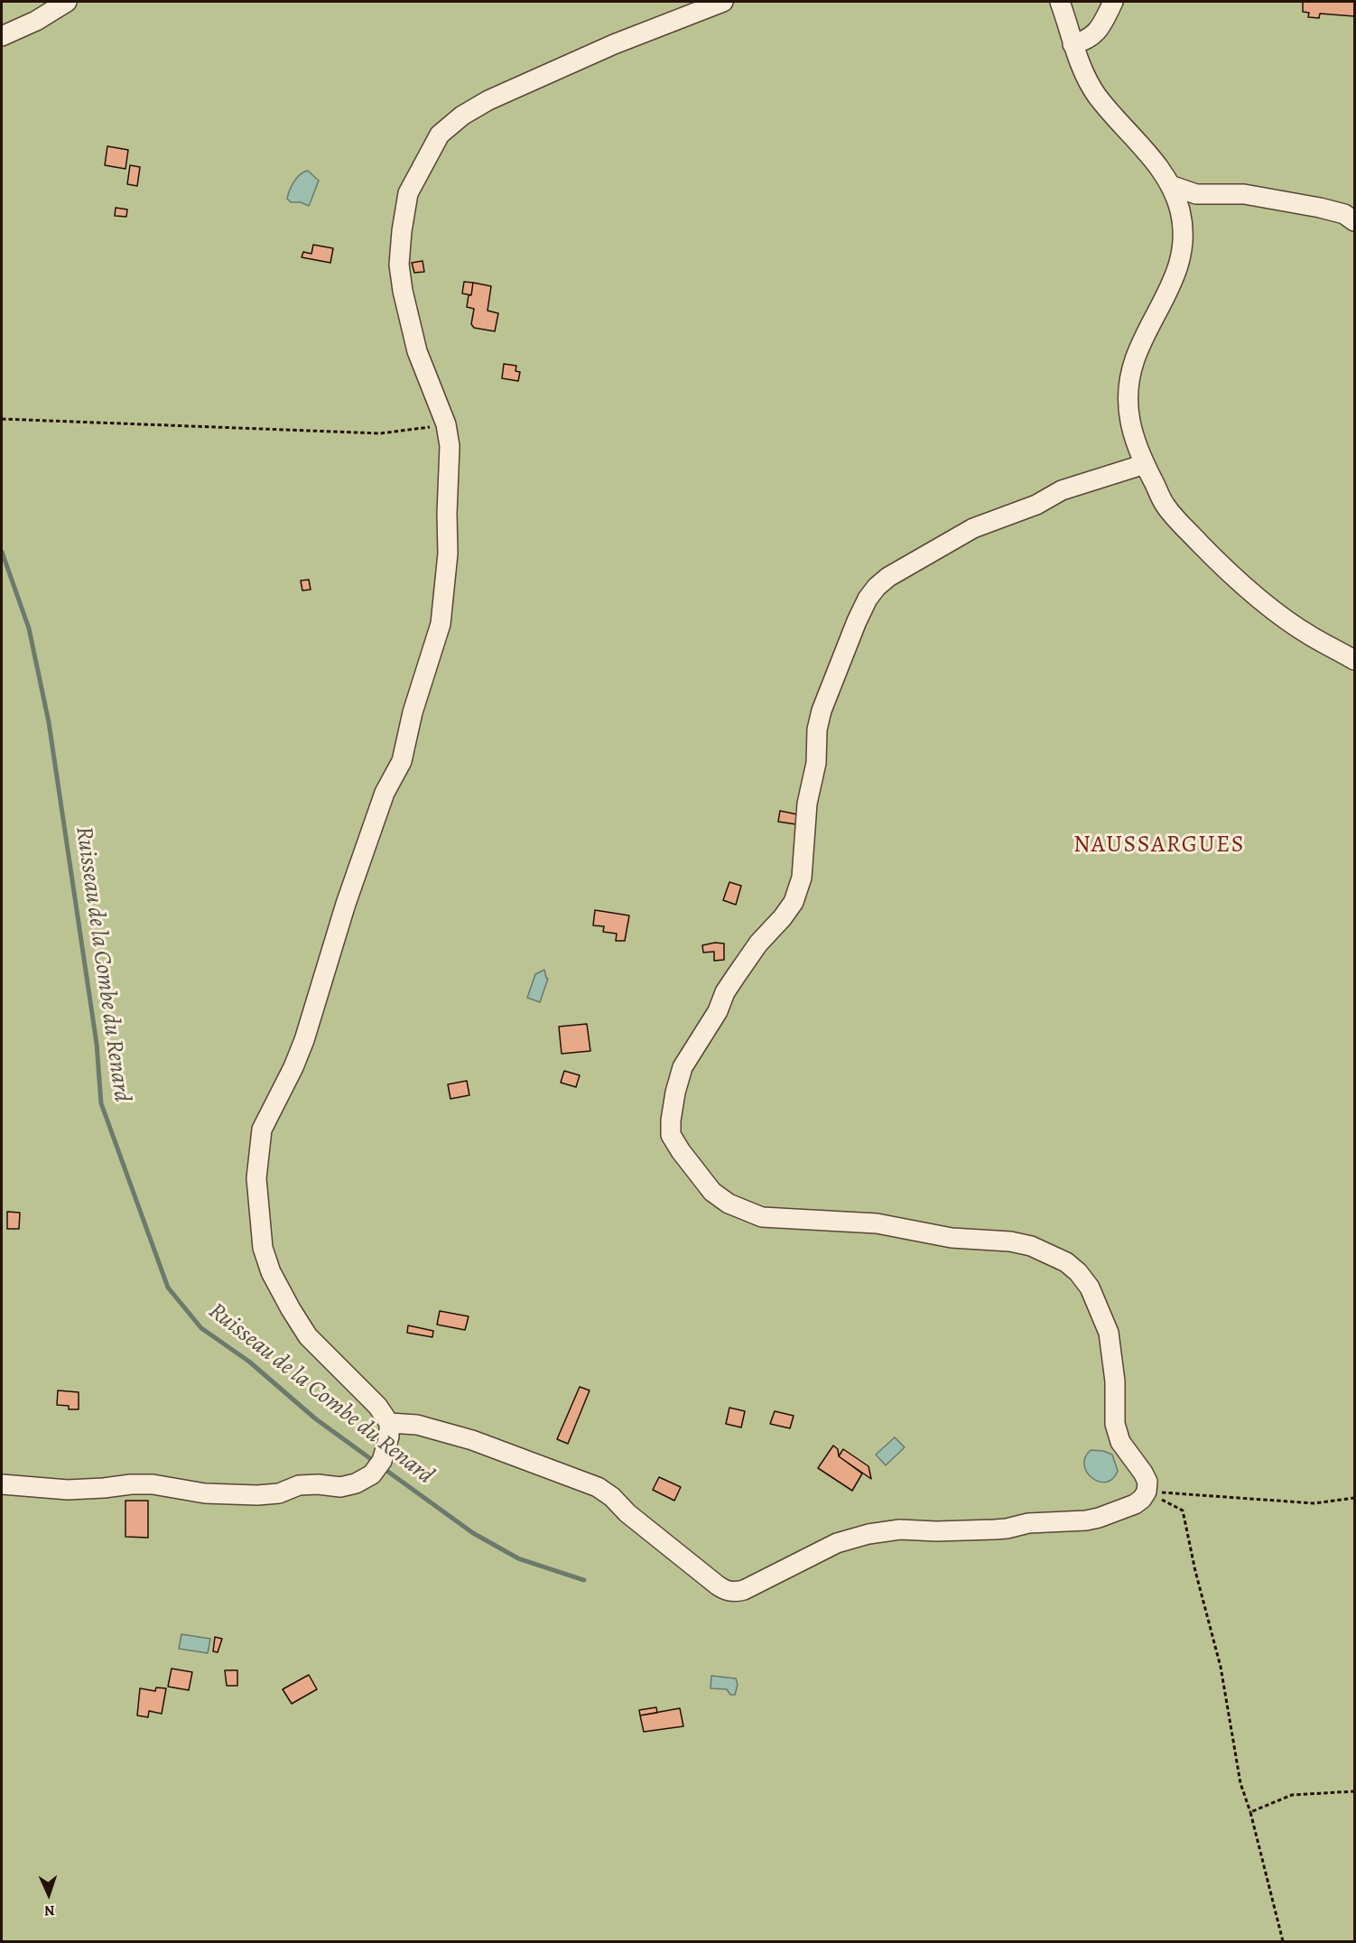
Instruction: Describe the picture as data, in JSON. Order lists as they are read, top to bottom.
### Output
{
  "districts": ["NAUSSARGUES"],
  "water": ["Ruisseau de la Combe du Renard"],
  "north": "bottom"
}
